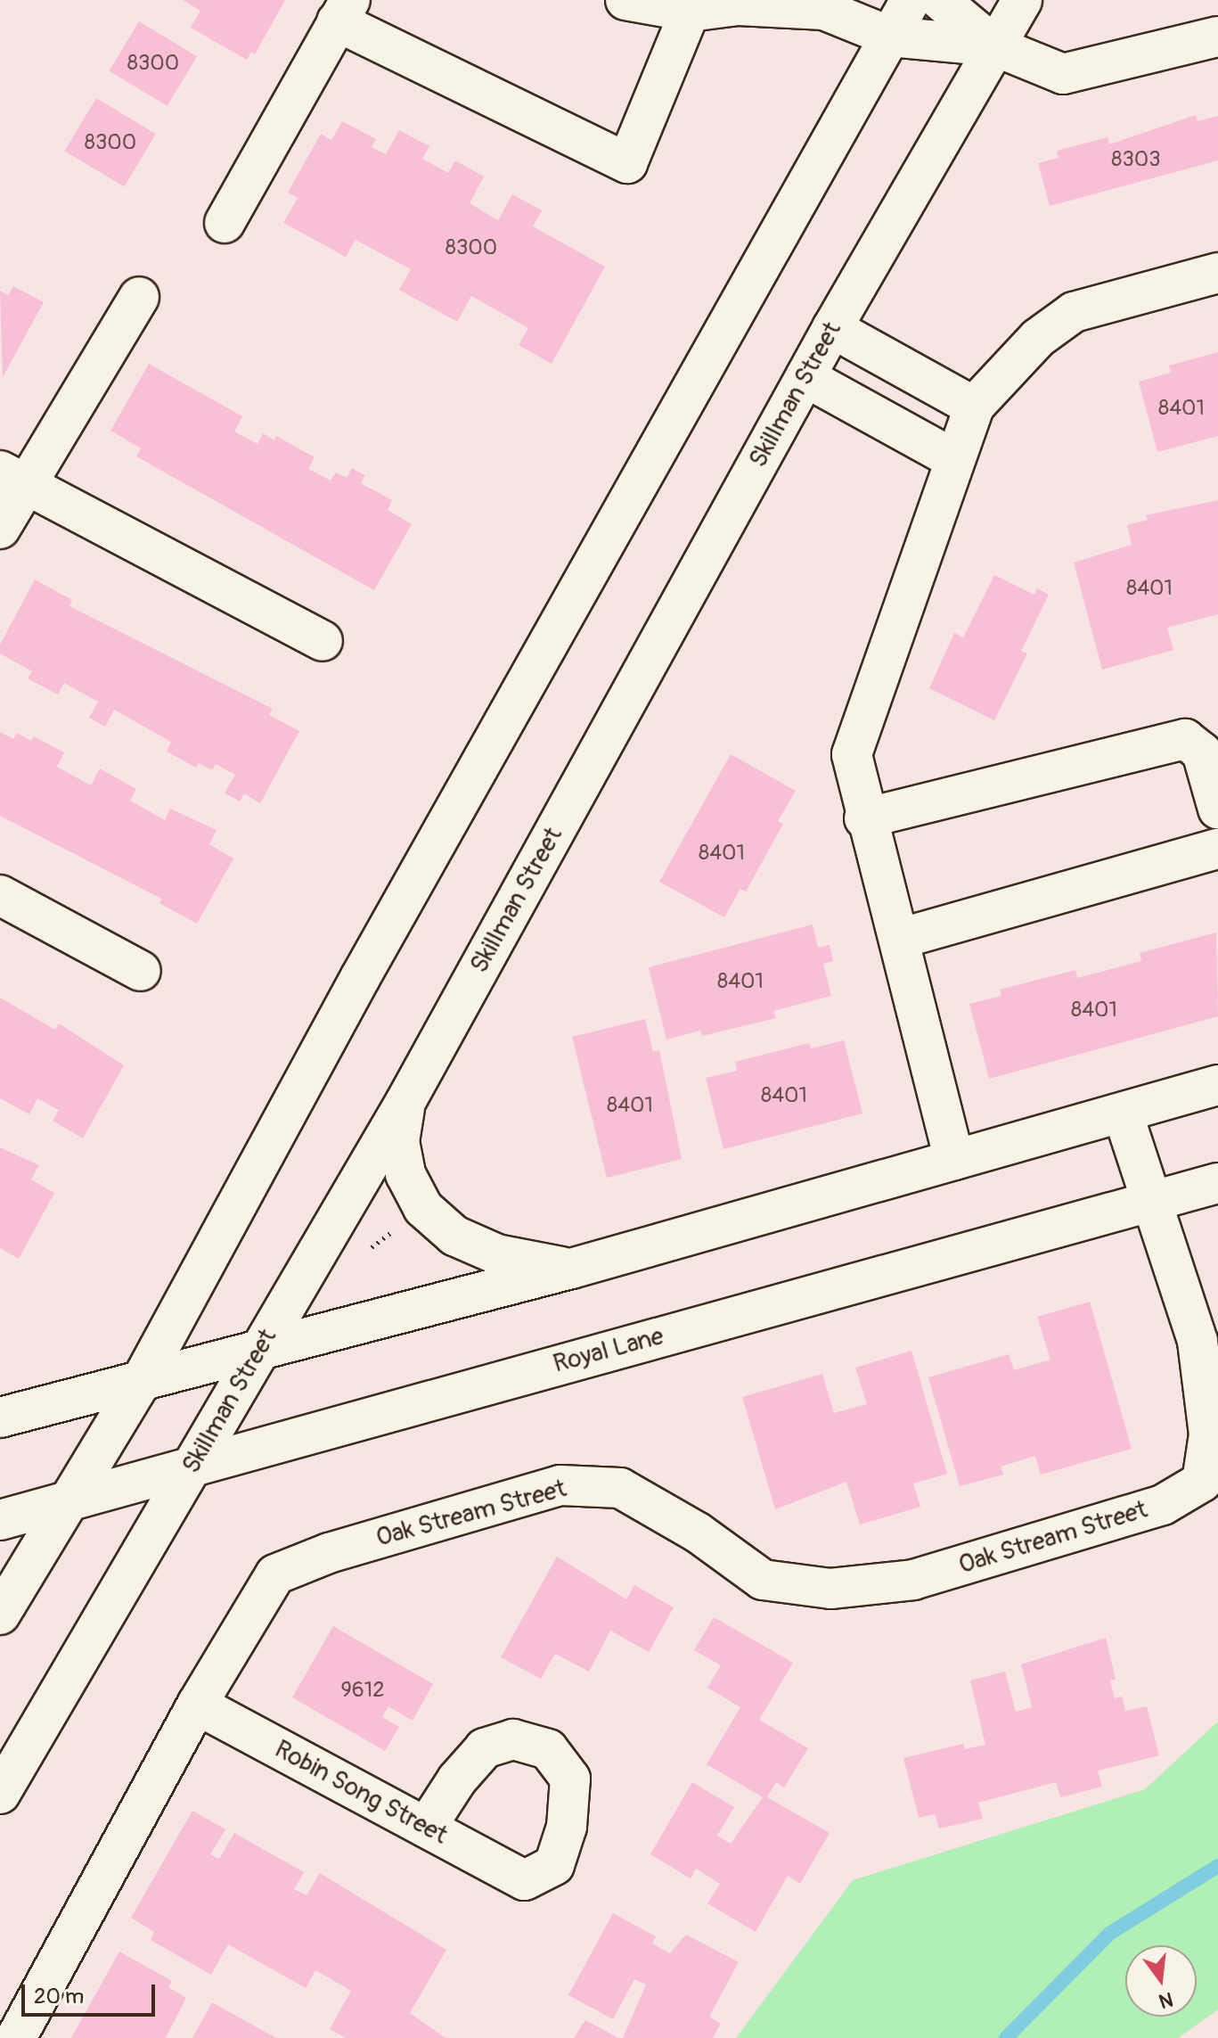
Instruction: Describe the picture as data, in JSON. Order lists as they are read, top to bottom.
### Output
{
  "streets": {
    "main road": [
      "Skillman Street",
      "Royal Lane",
      "Oak Stream Street",
      "Robin Song Street"
    ]
  },
  "crossings": [
    ["Skillman Street", "Royal Lane"],
    ["Royal Lane", "Oak Stream Street"],
    ["Oak Stream Street", "Robin Song Street"]
  ],
  "house_numbers": [
    "8300",
    "8300",
    "8303",
    "8300",
    "8401",
    "8401",
    "8401",
    "8401",
    "8401",
    "8401",
    "8401",
    "9612"
  ],
  "scale_bar": "20 m",
  "north": "bottom"
}
